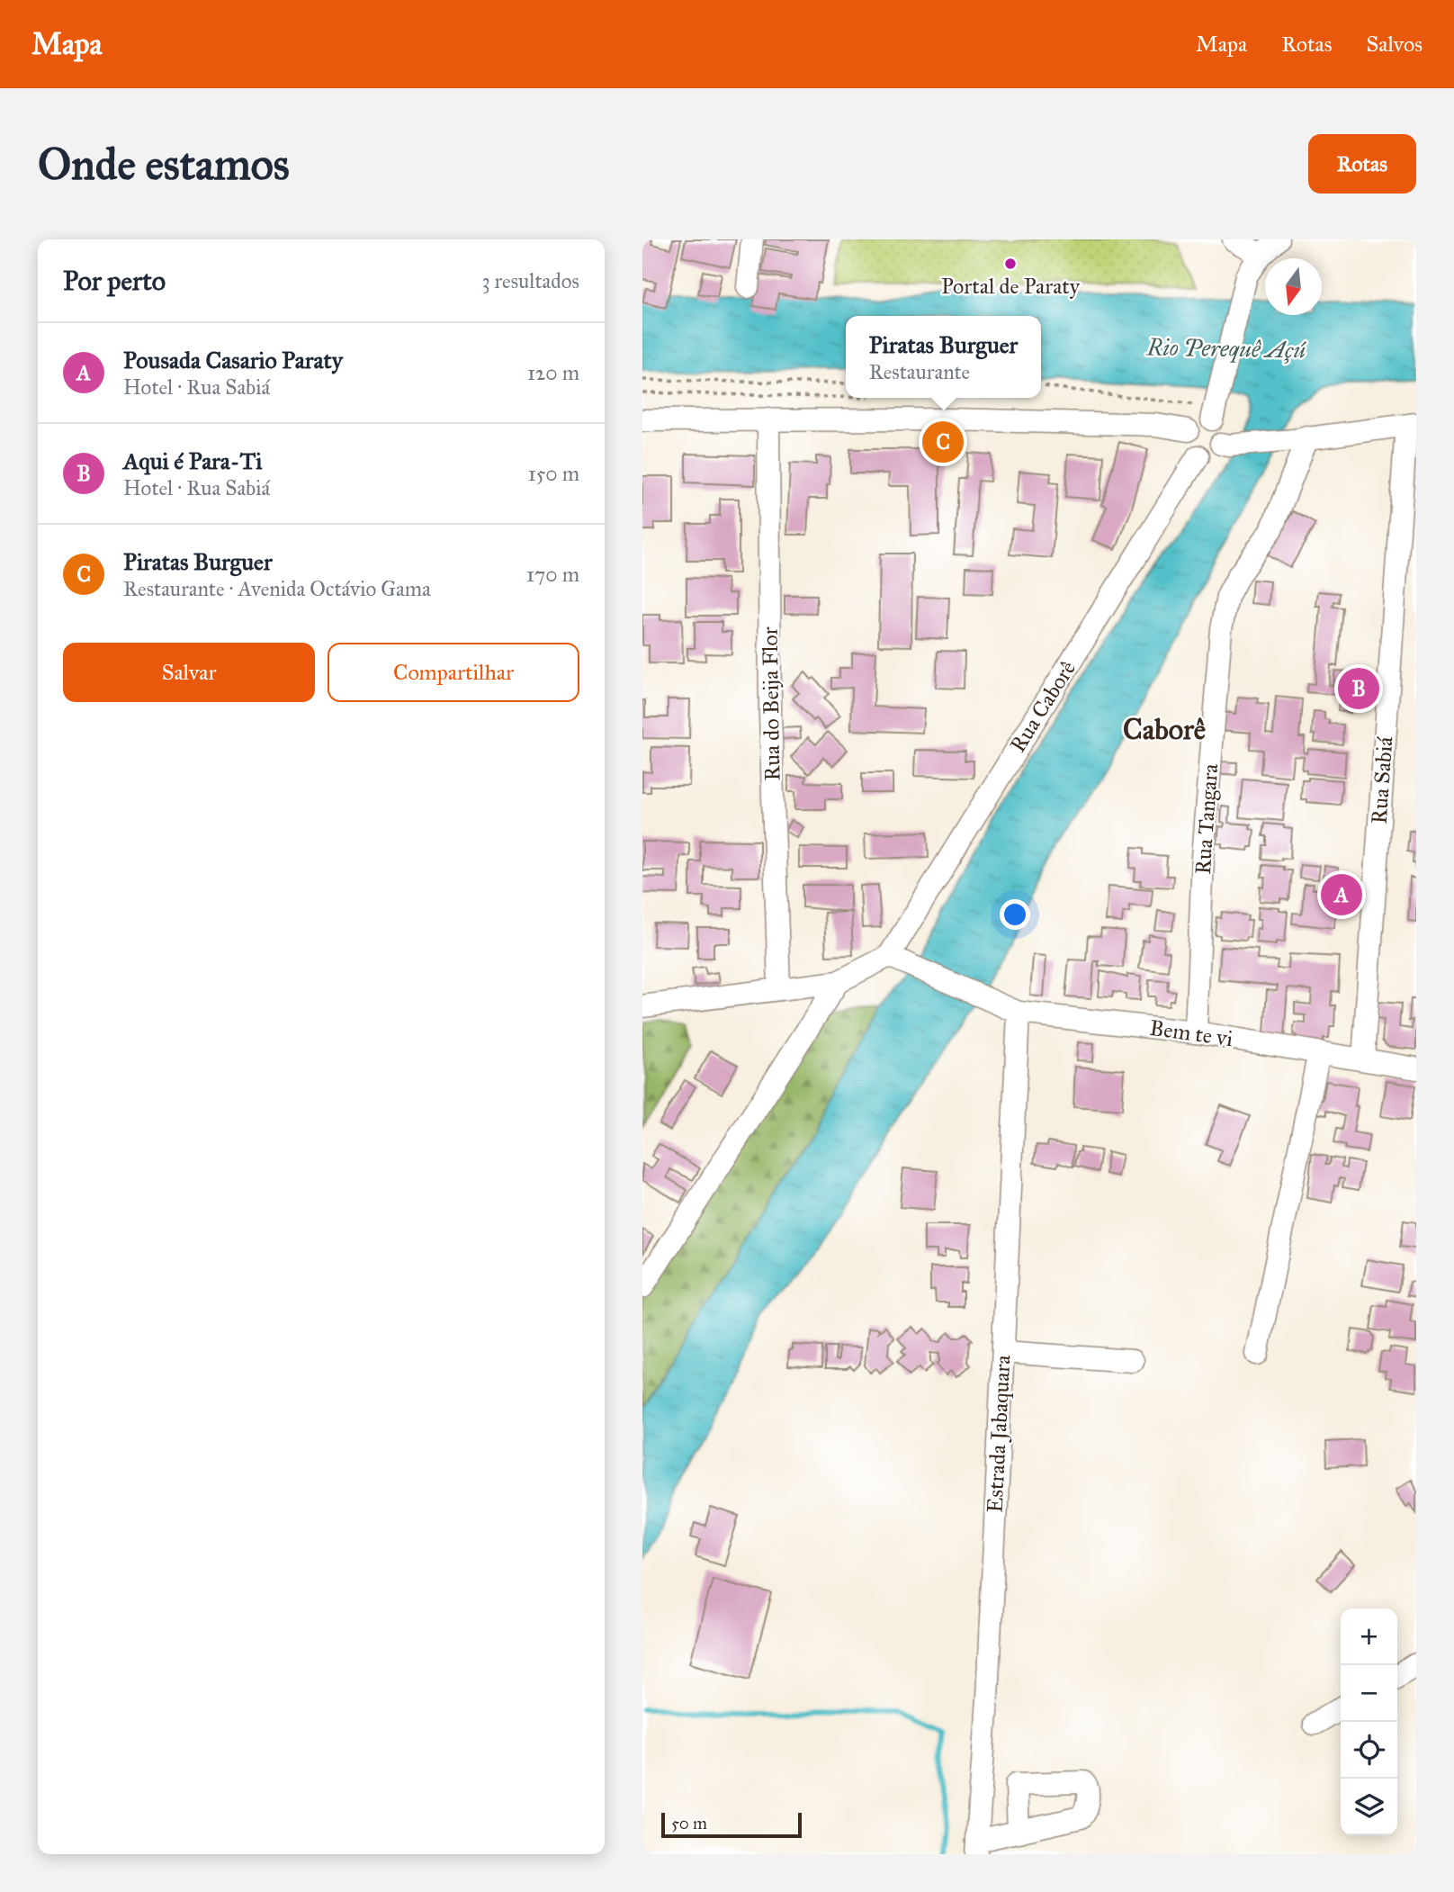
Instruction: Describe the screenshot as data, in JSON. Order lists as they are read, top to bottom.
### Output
{
  "streets": {
    "street": [
      "Rua do Beija Flor",
      "Rua Caborê",
      "Rua Sabiá",
      "Rua Tangara",
      "Bem te vi",
      "Estrada Jabaquara"
    ]
  },
  "crossings": [
    ["Rua Caborê", "Bem te vi"],
    ["Rua Sabiá", "Bem te vi"],
    ["Rua Tangara", "Bem te vi"],
    ["Bem te vi", "Estrada Jabaquara"]
  ],
  "districts": ["Caborê"],
  "water": ["Rio Perequê Açú"],
  "places": ["Portal de Paraty"],
  "scale_bar": "50 m",
  "north": "bottom",
  "page": {
    "header": "Mapa",
    "nav": ["Mapa", "Rotas", "Salvos"],
    "buttons": [
      "Rotas",
      ["Salvar", "Compartilhar"]
    ],
    "title": "Onde estamos",
    "heading": ["Por perto", "3 resultados"],
    "popup": ["Piratas Burguer", "Restaurante"],
    "list": [
      {
        "mark": "A",
        "name": "Pousada Casario Paraty",
        "note": "Hotel · Rua Sabiá",
        "value": "120 m"
      },
      {
        "mark": "B",
        "name": "Aqui é Para-Ti",
        "note": "Hotel · Rua Sabiá",
        "value": "150 m"
      },
      {
        "mark": "C",
        "name": "Piratas Burguer",
        "note": "Restaurante · Avenida Octávio Gama",
        "value": "170 m"
      }
    ],
    "pins": ["C", "B", "A"],
    "map_buttons": ["+", "−"],
    "scale": "50 m"
  }
}
